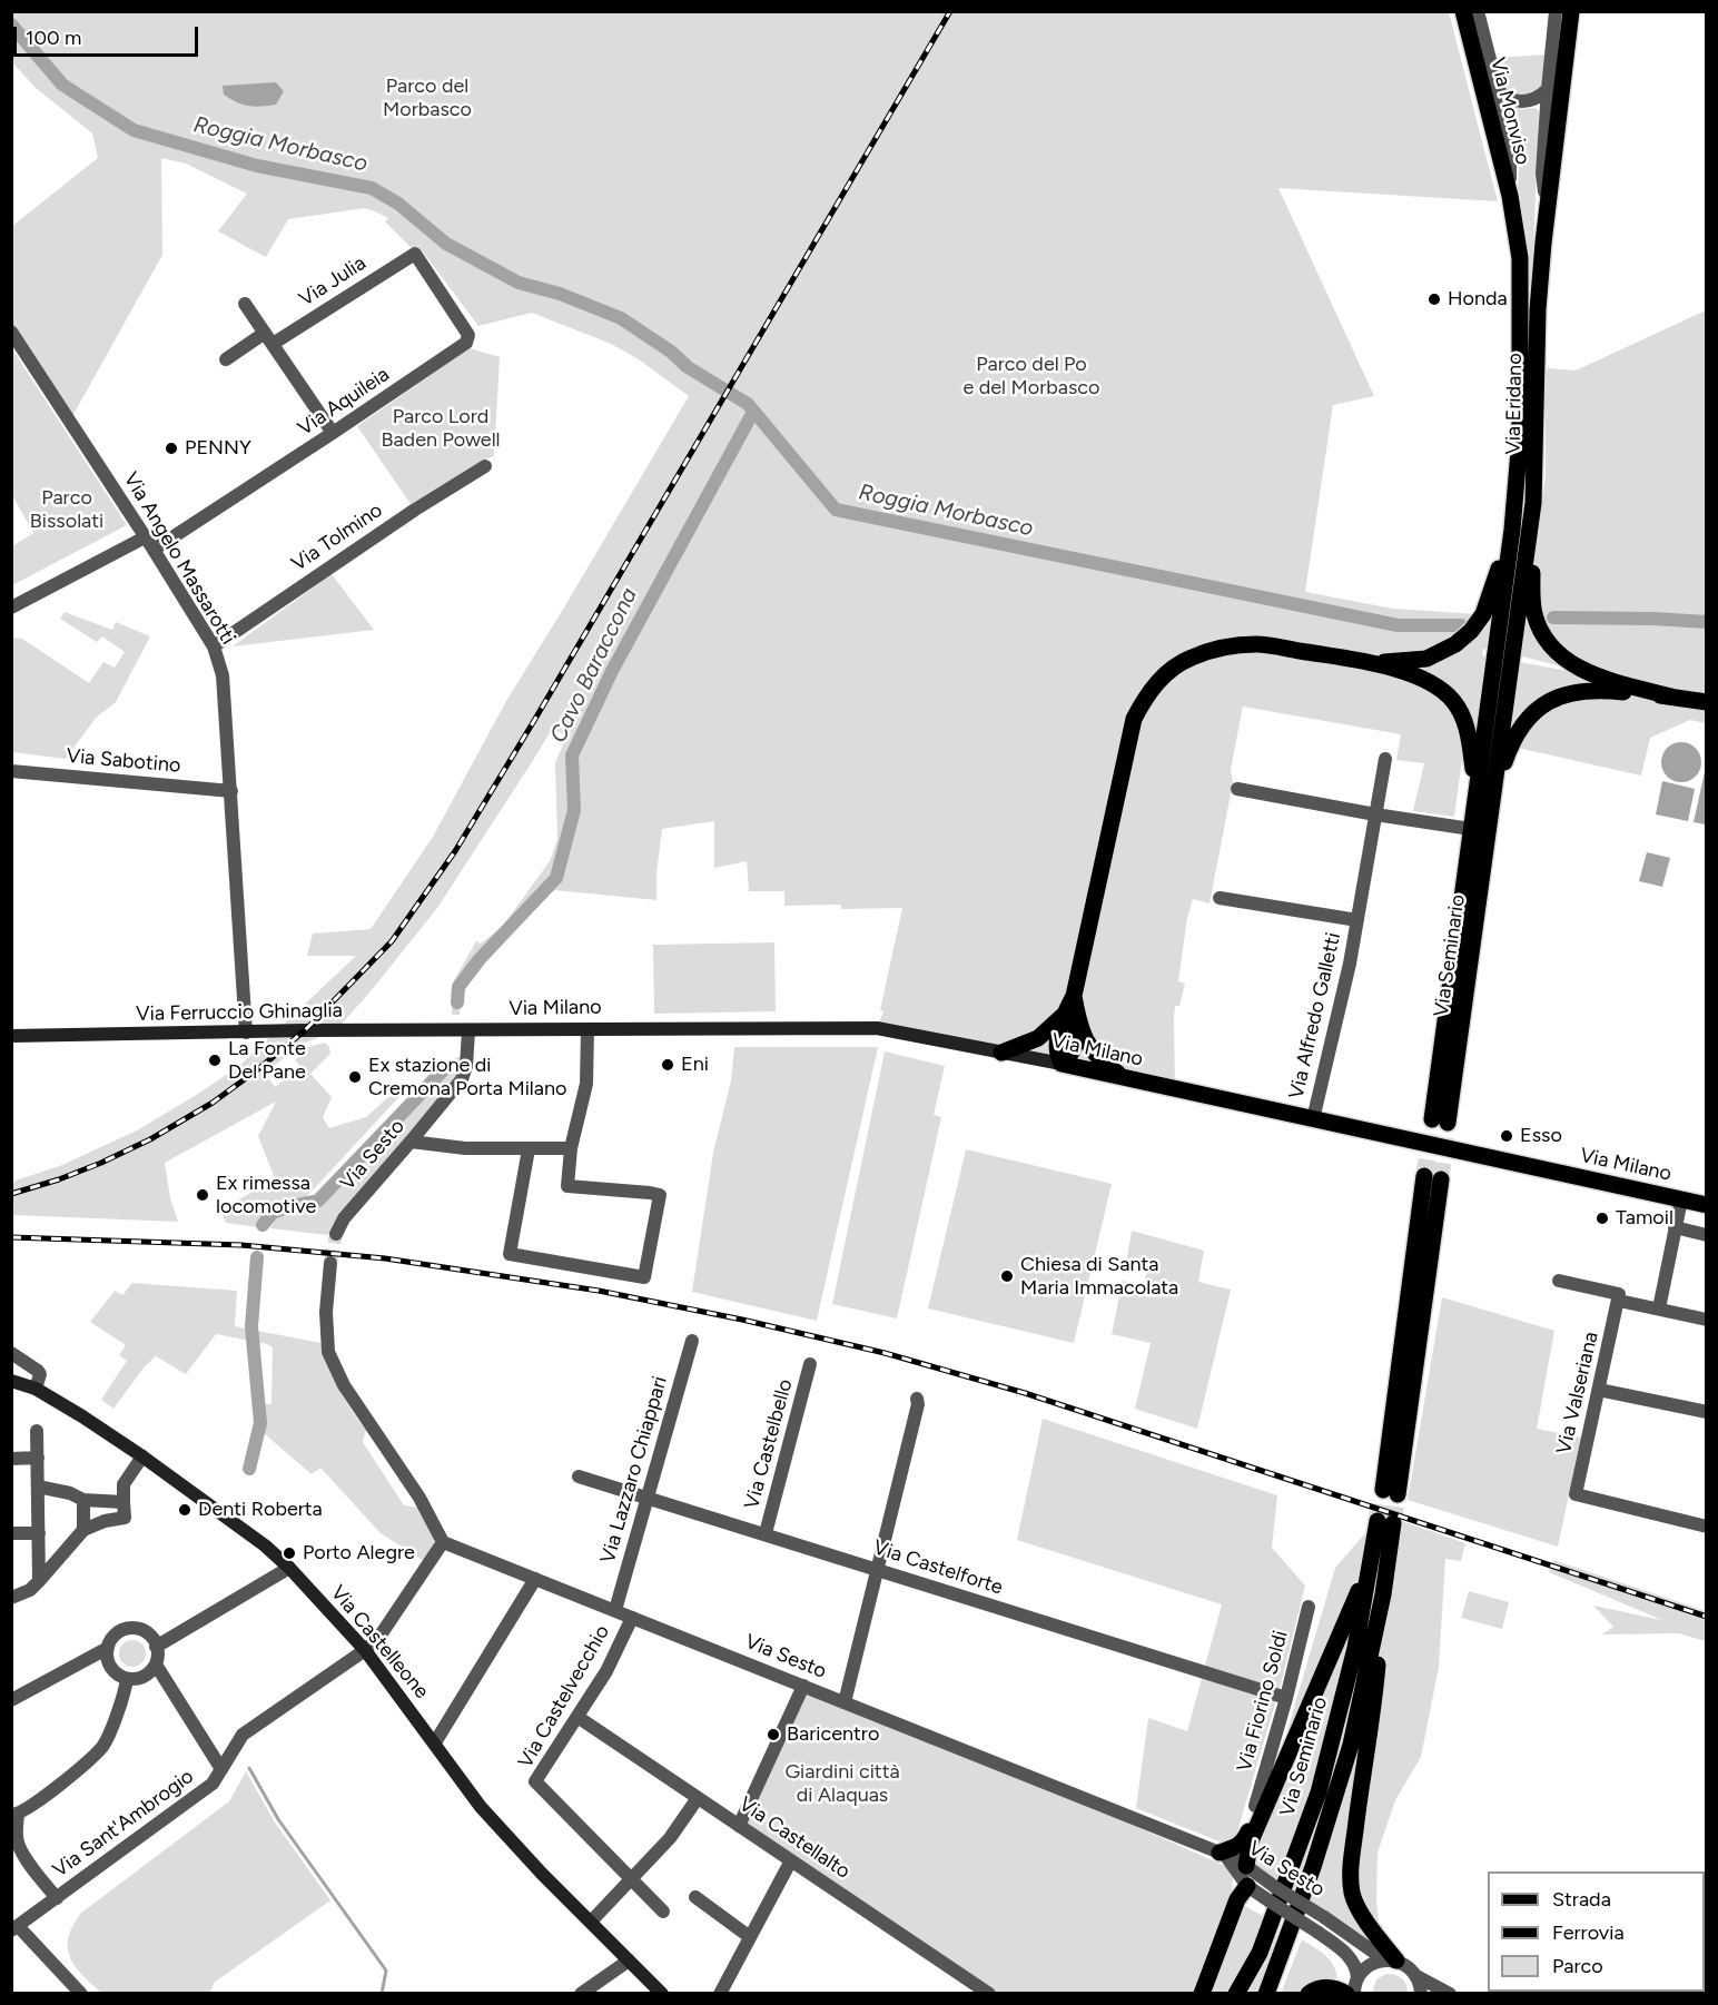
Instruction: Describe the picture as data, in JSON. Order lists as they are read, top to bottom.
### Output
{
  "streets": {
    "main road": [
      "Via Monviso",
      "Via Eridano",
      "Via Seminario",
      "Via Milano",
      "Via Ferruccio Ghinaglia",
      "Via Castelleone"
    ],
    "street": [
      "Via Julia",
      "Via Aquileia",
      "Via Tolmino",
      "Via Angelo Massarotti",
      "Via Sabotino",
      "Via Alfredo Galletti",
      "Via Sesto",
      "Via Valseriana",
      "Via Castelbello",
      "Via Lazzaro Chiappari",
      "Via Castelforte",
      "Via Castelvecchio",
      "Via Fiorino Soldi",
      "Via Sant'Ambrogio",
      "Via Castellalto"
    ]
  },
  "crossings": [
    ["Via Monviso", "Via Eridano"],
    ["Via Julia", "Via Aquileia"],
    ["Via Aquileia", "Via Angelo Massarotti"],
    ["Via Eridano", "Via Seminario"],
    ["Via Tolmino", "Via Angelo Massarotti"],
    ["Via Angelo Massarotti", "Via Sabotino"],
    ["Via Angelo Massarotti", "Via Ferruccio Ghinaglia"],
    ["Via Milano", "Via Ferruccio Ghinaglia"],
    ["Via Milano", "Via Alfredo Galletti"],
    ["Via Milano", "Via Sesto"],
    ["Via Ferruccio Ghinaglia", "Via Sesto"],
    ["Via Sesto", "Via Lazzaro Chiappari"],
    ["Via Sesto", "Via Castelvecchio"],
    ["Via Sesto", "Via Sant'Ambrogio"],
    ["Via Castelbello", "Via Castelforte"],
    ["Via Lazzaro Chiappari", "Via Castelforte"],
    ["Via Castelforte", "Via Fiorino Soldi"],
    ["Via Castelleone", "Via Sant'Ambrogio"],
    ["Via Castelvecchio", "Via Castellalto"]
  ],
  "water": ["Roggia Morbasco", "Cavo Baraccona"],
  "parks": [
    "Parco del Morbasco",
    "Parco del Po e del Morbasco",
    "Parco Lord Baden Powell",
    "Parco Bissolati",
    "Giardini città di Alaquas"
  ],
  "places": [
    "Honda",
    "PENNY",
    "La Fonte Del Pane",
    "Eni",
    "Ex stazione di Cremona Porta Milano",
    "Esso",
    "Ex rimessa locomotive",
    "Tamoil",
    "Chiesa di Santa Maria Immacolata",
    "Denti Roberta",
    "Porto Alegre",
    "Baricentro"
  ],
  "legend": ["Strada", "Ferrovia", "Parco"],
  "scale_bar": "100 m"
}
